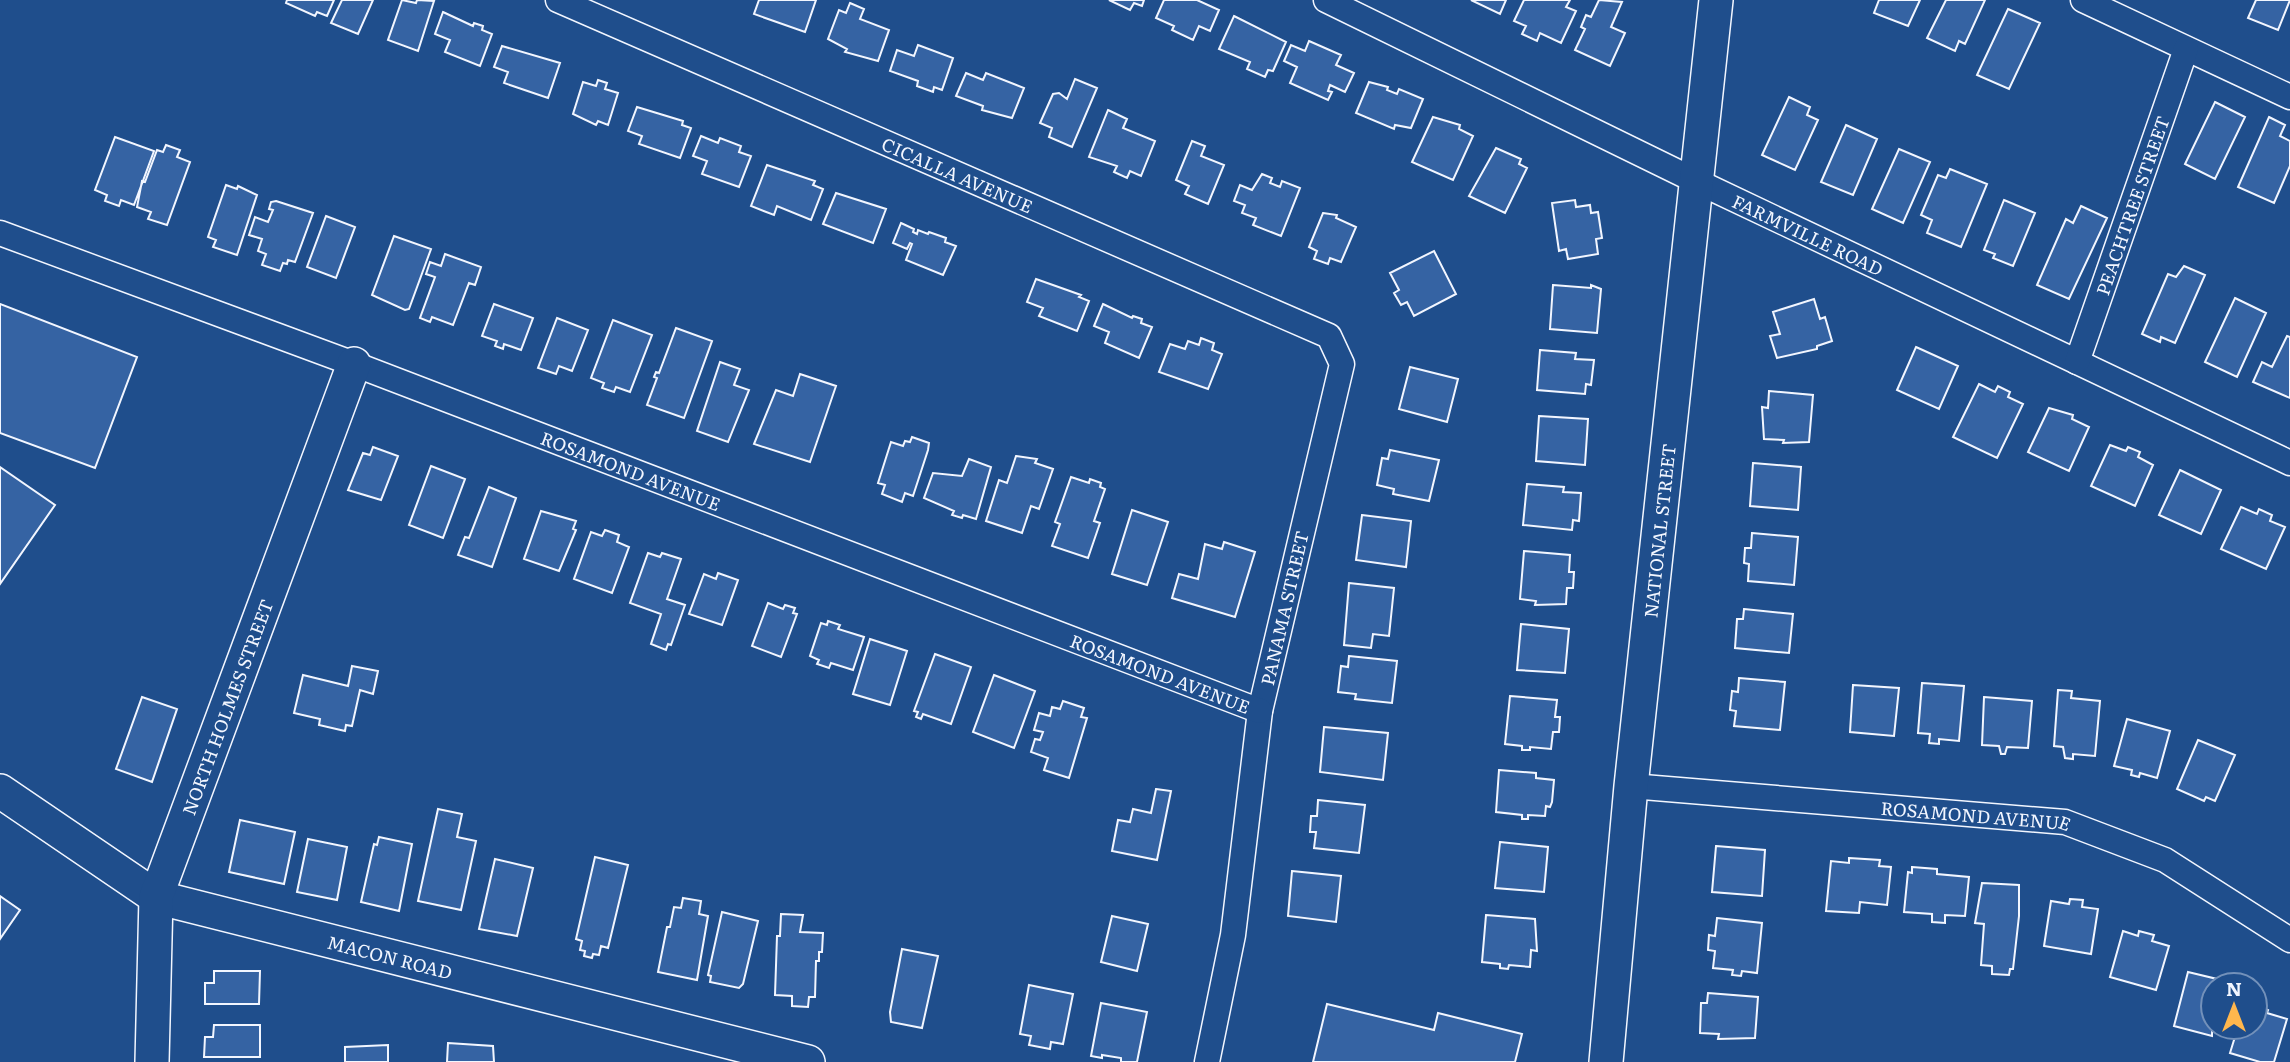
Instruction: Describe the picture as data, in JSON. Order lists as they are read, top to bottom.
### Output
{
  "streets": {
    "main road": ["NATIONAL STREET", "NORTH HOLMES STREET", "MACON ROAD"],
    "street": [
      "CICALLA AVENUE",
      "PEACHTREE STREET",
      "FARMVILLE ROAD",
      "ROSAMOND AVENUE",
      "PANAMA STREET"
    ]
  },
  "crossings": [
    ["CICALLA AVENUE", "PANAMA STREET"],
    ["PEACHTREE STREET", "FARMVILLE ROAD"],
    ["FARMVILLE ROAD", "NATIONAL STREET"],
    ["ROSAMOND AVENUE", "NATIONAL STREET"],
    ["ROSAMOND AVENUE", "PANAMA STREET"],
    ["ROSAMOND AVENUE", "NORTH HOLMES STREET"],
    ["NORTH HOLMES STREET", "MACON ROAD"]
  ],
  "north": "top"
}
